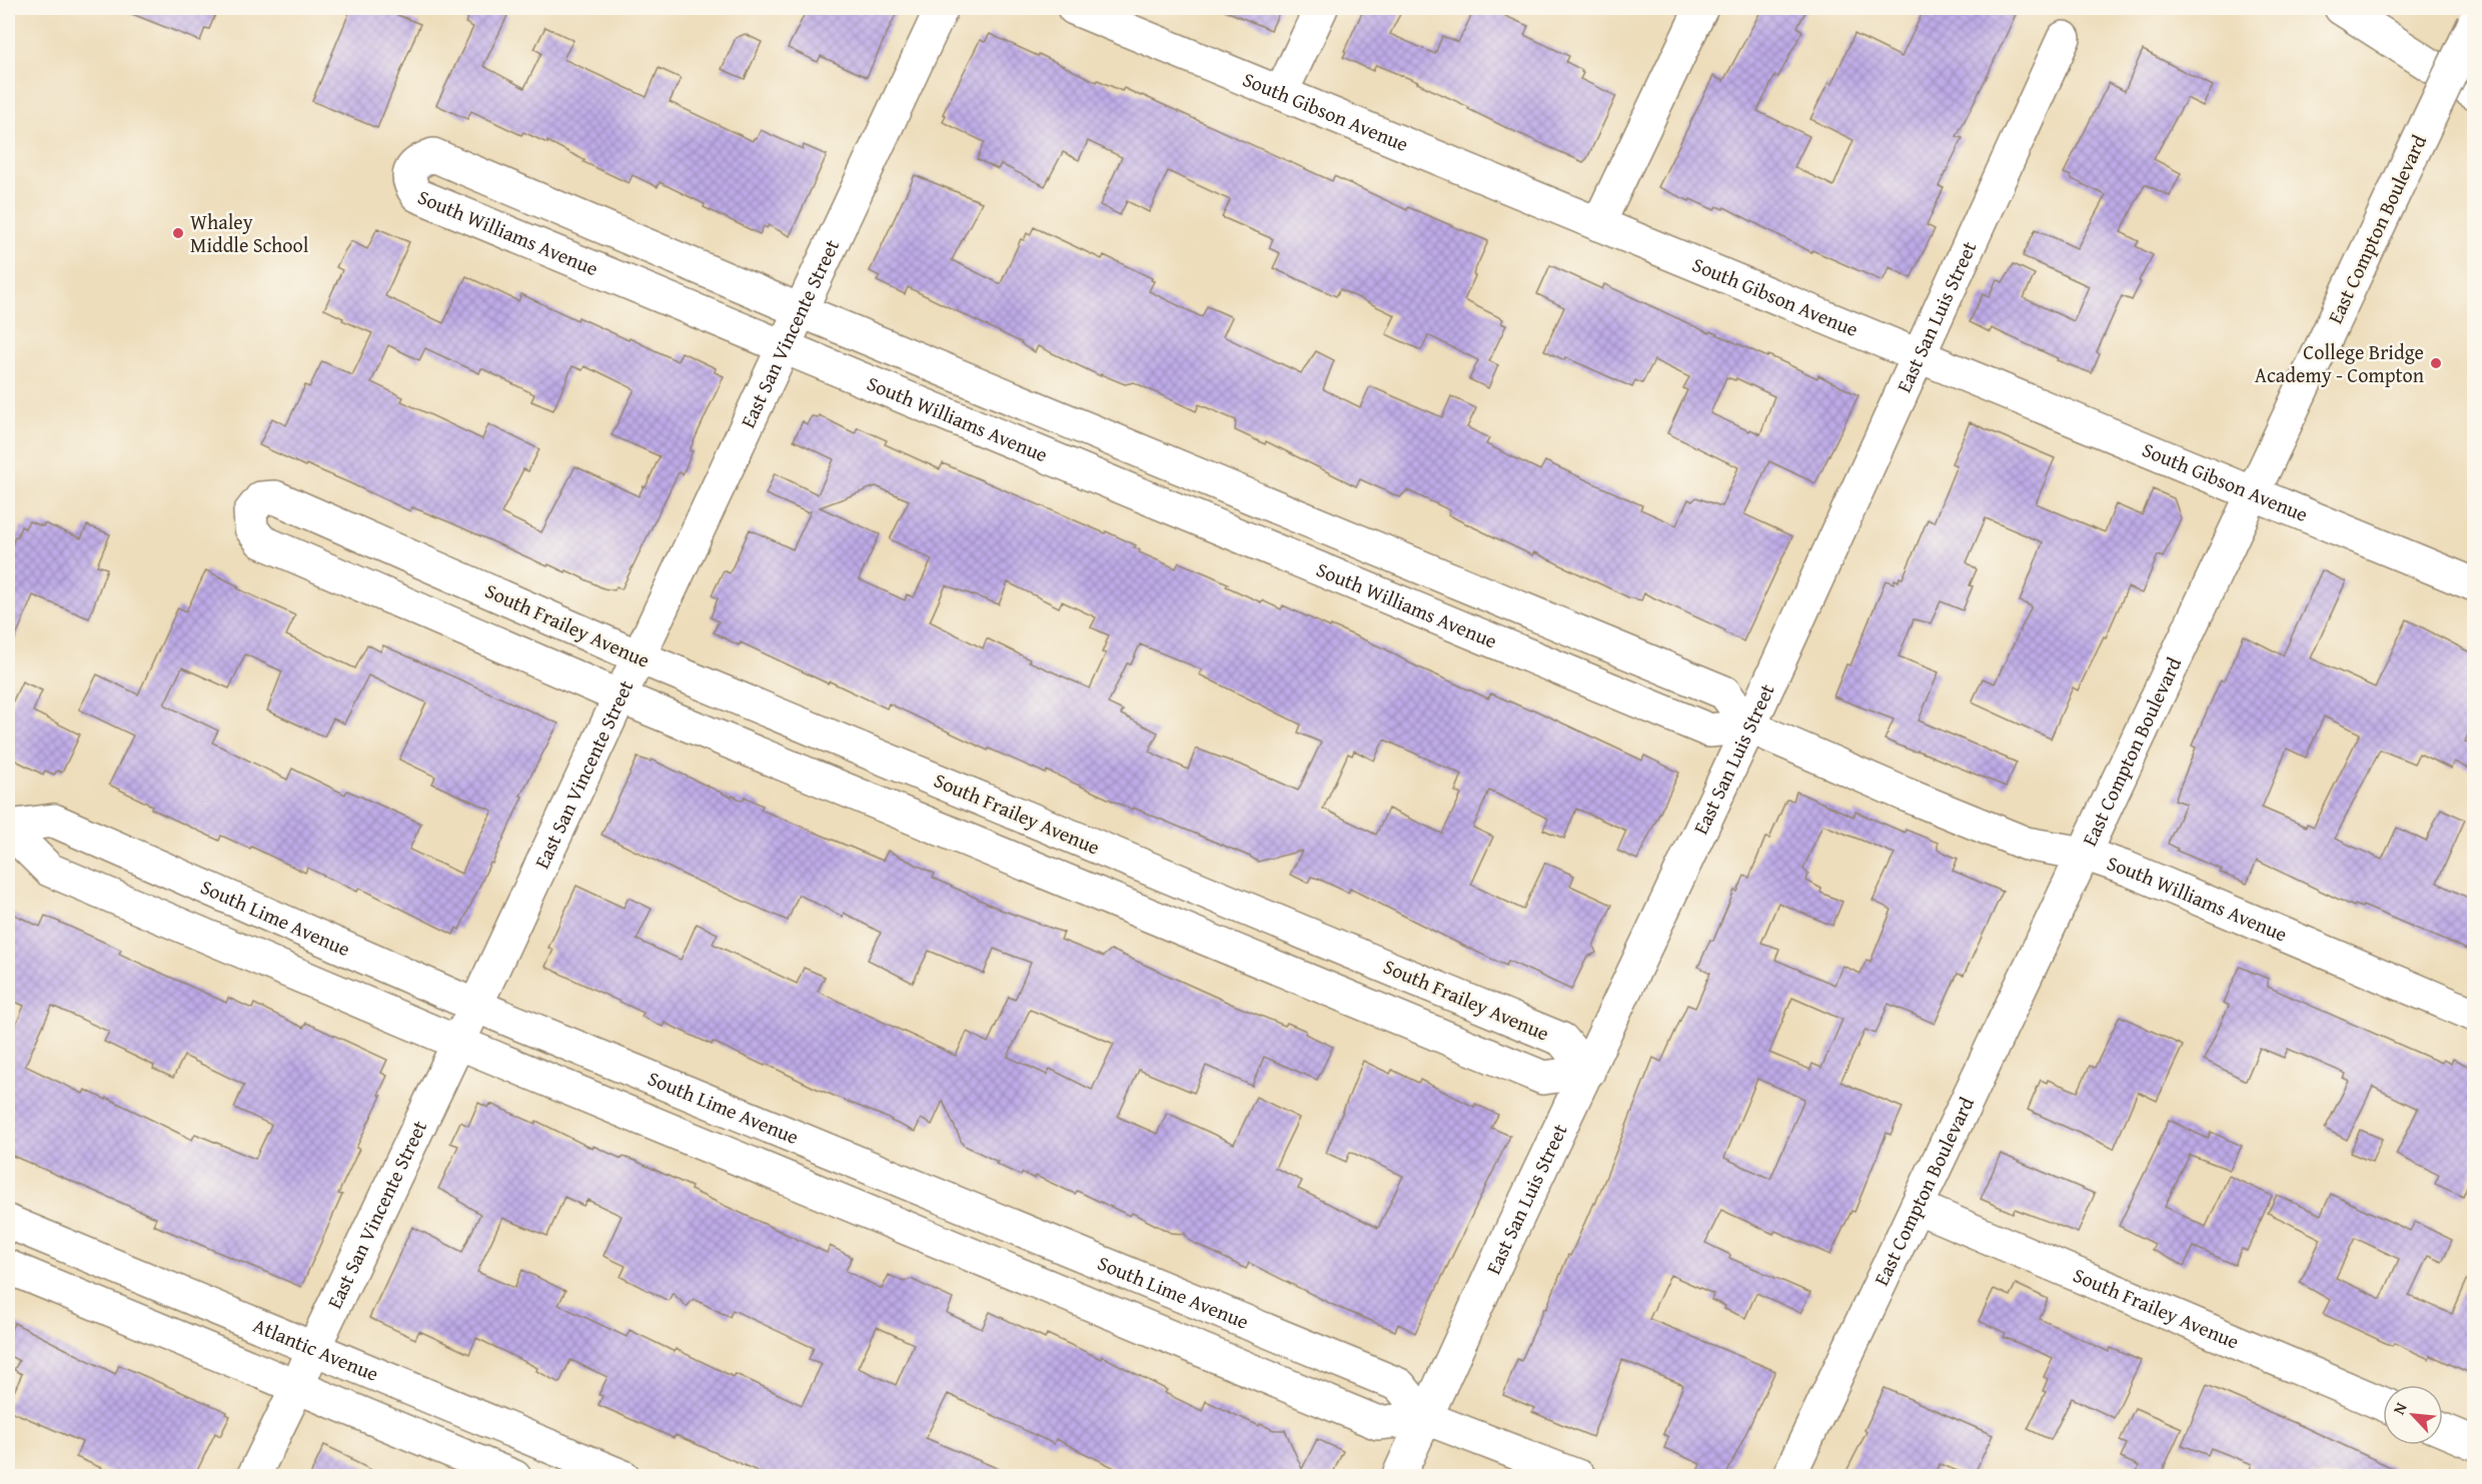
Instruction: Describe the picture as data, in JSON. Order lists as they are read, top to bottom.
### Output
{
  "streets": {
    "main road": [
      "South Gibson Avenue",
      "East Compton Boulevard",
      "South Williams Avenue",
      "East San Luis Street",
      "East San Vincente Street",
      "South Frailey Avenue",
      "South Lime Avenue",
      "Atlantic Avenue"
    ]
  },
  "crossings": [
    ["South Gibson Avenue", "East Compton Boulevard"],
    ["South Gibson Avenue", "East San Luis Street"],
    ["East Compton Boulevard", "South Williams Avenue"],
    ["East Compton Boulevard", "South Frailey Avenue"],
    ["South Williams Avenue", "East San Luis Street"],
    ["South Williams Avenue", "East San Vincente Street"],
    ["East San Luis Street", "South Frailey Avenue"],
    ["East San Luis Street", "South Lime Avenue"],
    ["East San Vincente Street", "South Frailey Avenue"],
    ["East San Vincente Street", "South Lime Avenue"],
    ["East San Vincente Street", "Atlantic Avenue"]
  ],
  "places": ["Whaley Middle School", "College Bridge Academy - Compton"],
  "north": "top left"
}
